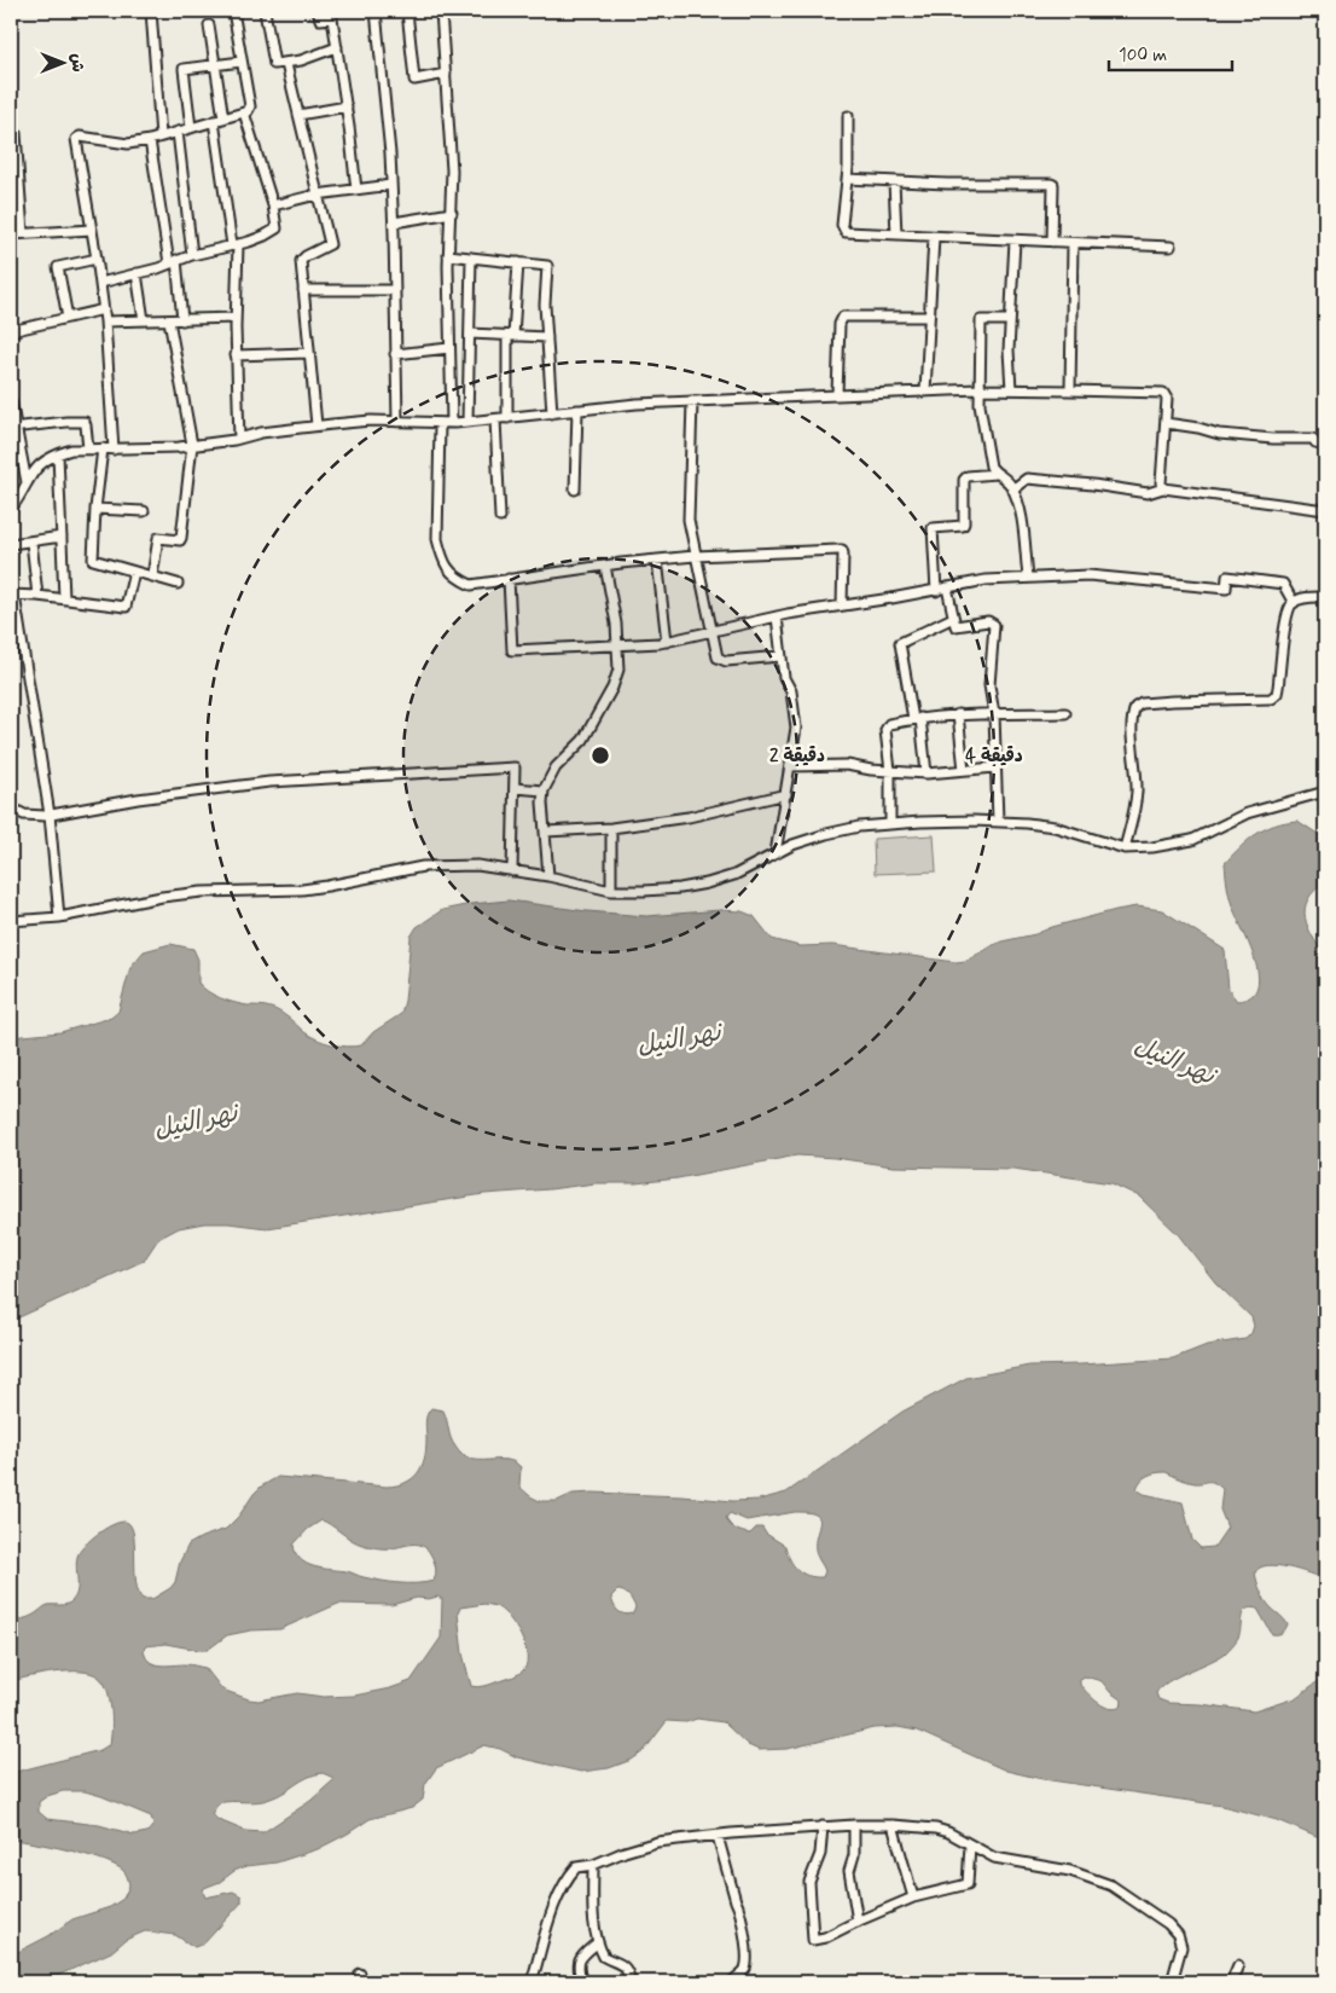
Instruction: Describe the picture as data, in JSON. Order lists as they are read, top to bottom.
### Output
{
  "water": ["نهر النيل"],
  "scale_bar": "100 m",
  "north": "right",
  "rings": ["2 دقيقة", "4 دقيقة"]
}
